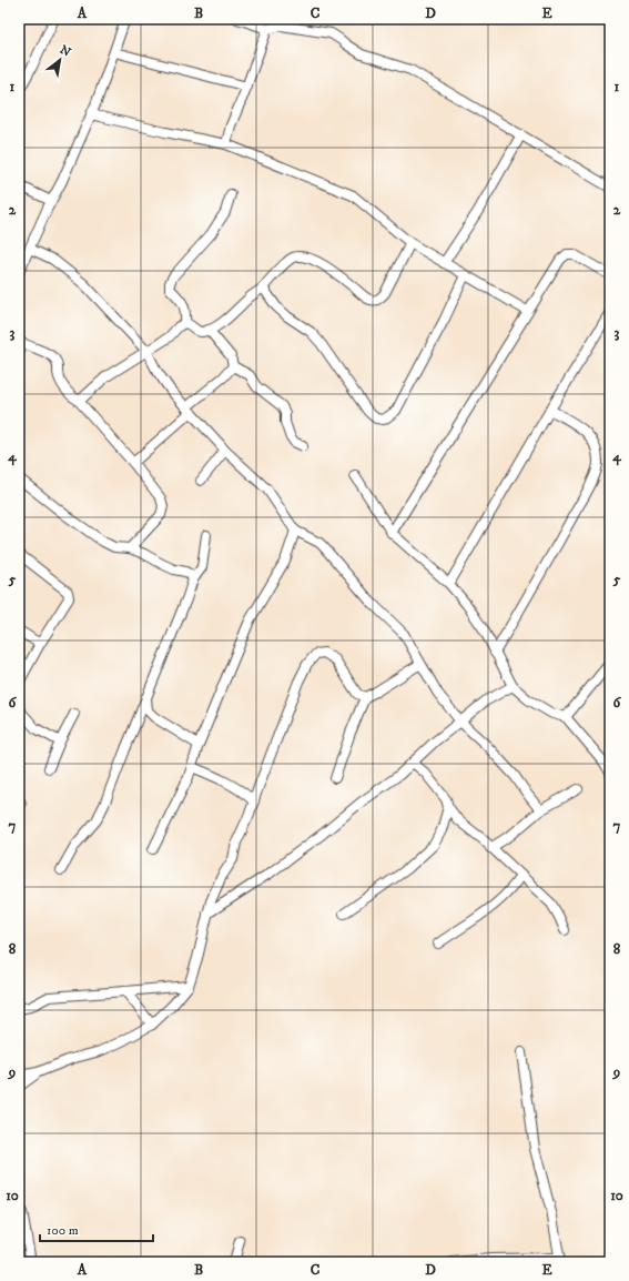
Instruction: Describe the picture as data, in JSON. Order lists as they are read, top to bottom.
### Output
{
  "scale_bar": "100 m",
  "north": "top right",
  "grid": {
    "columns": [
      "A",
      "B",
      "C",
      "D",
      "E"
    ],
    "rows": [
      "1",
      "2",
      "3",
      "4",
      "5",
      "6",
      "7",
      "8",
      "9",
      "10"
    ]
  }
}
